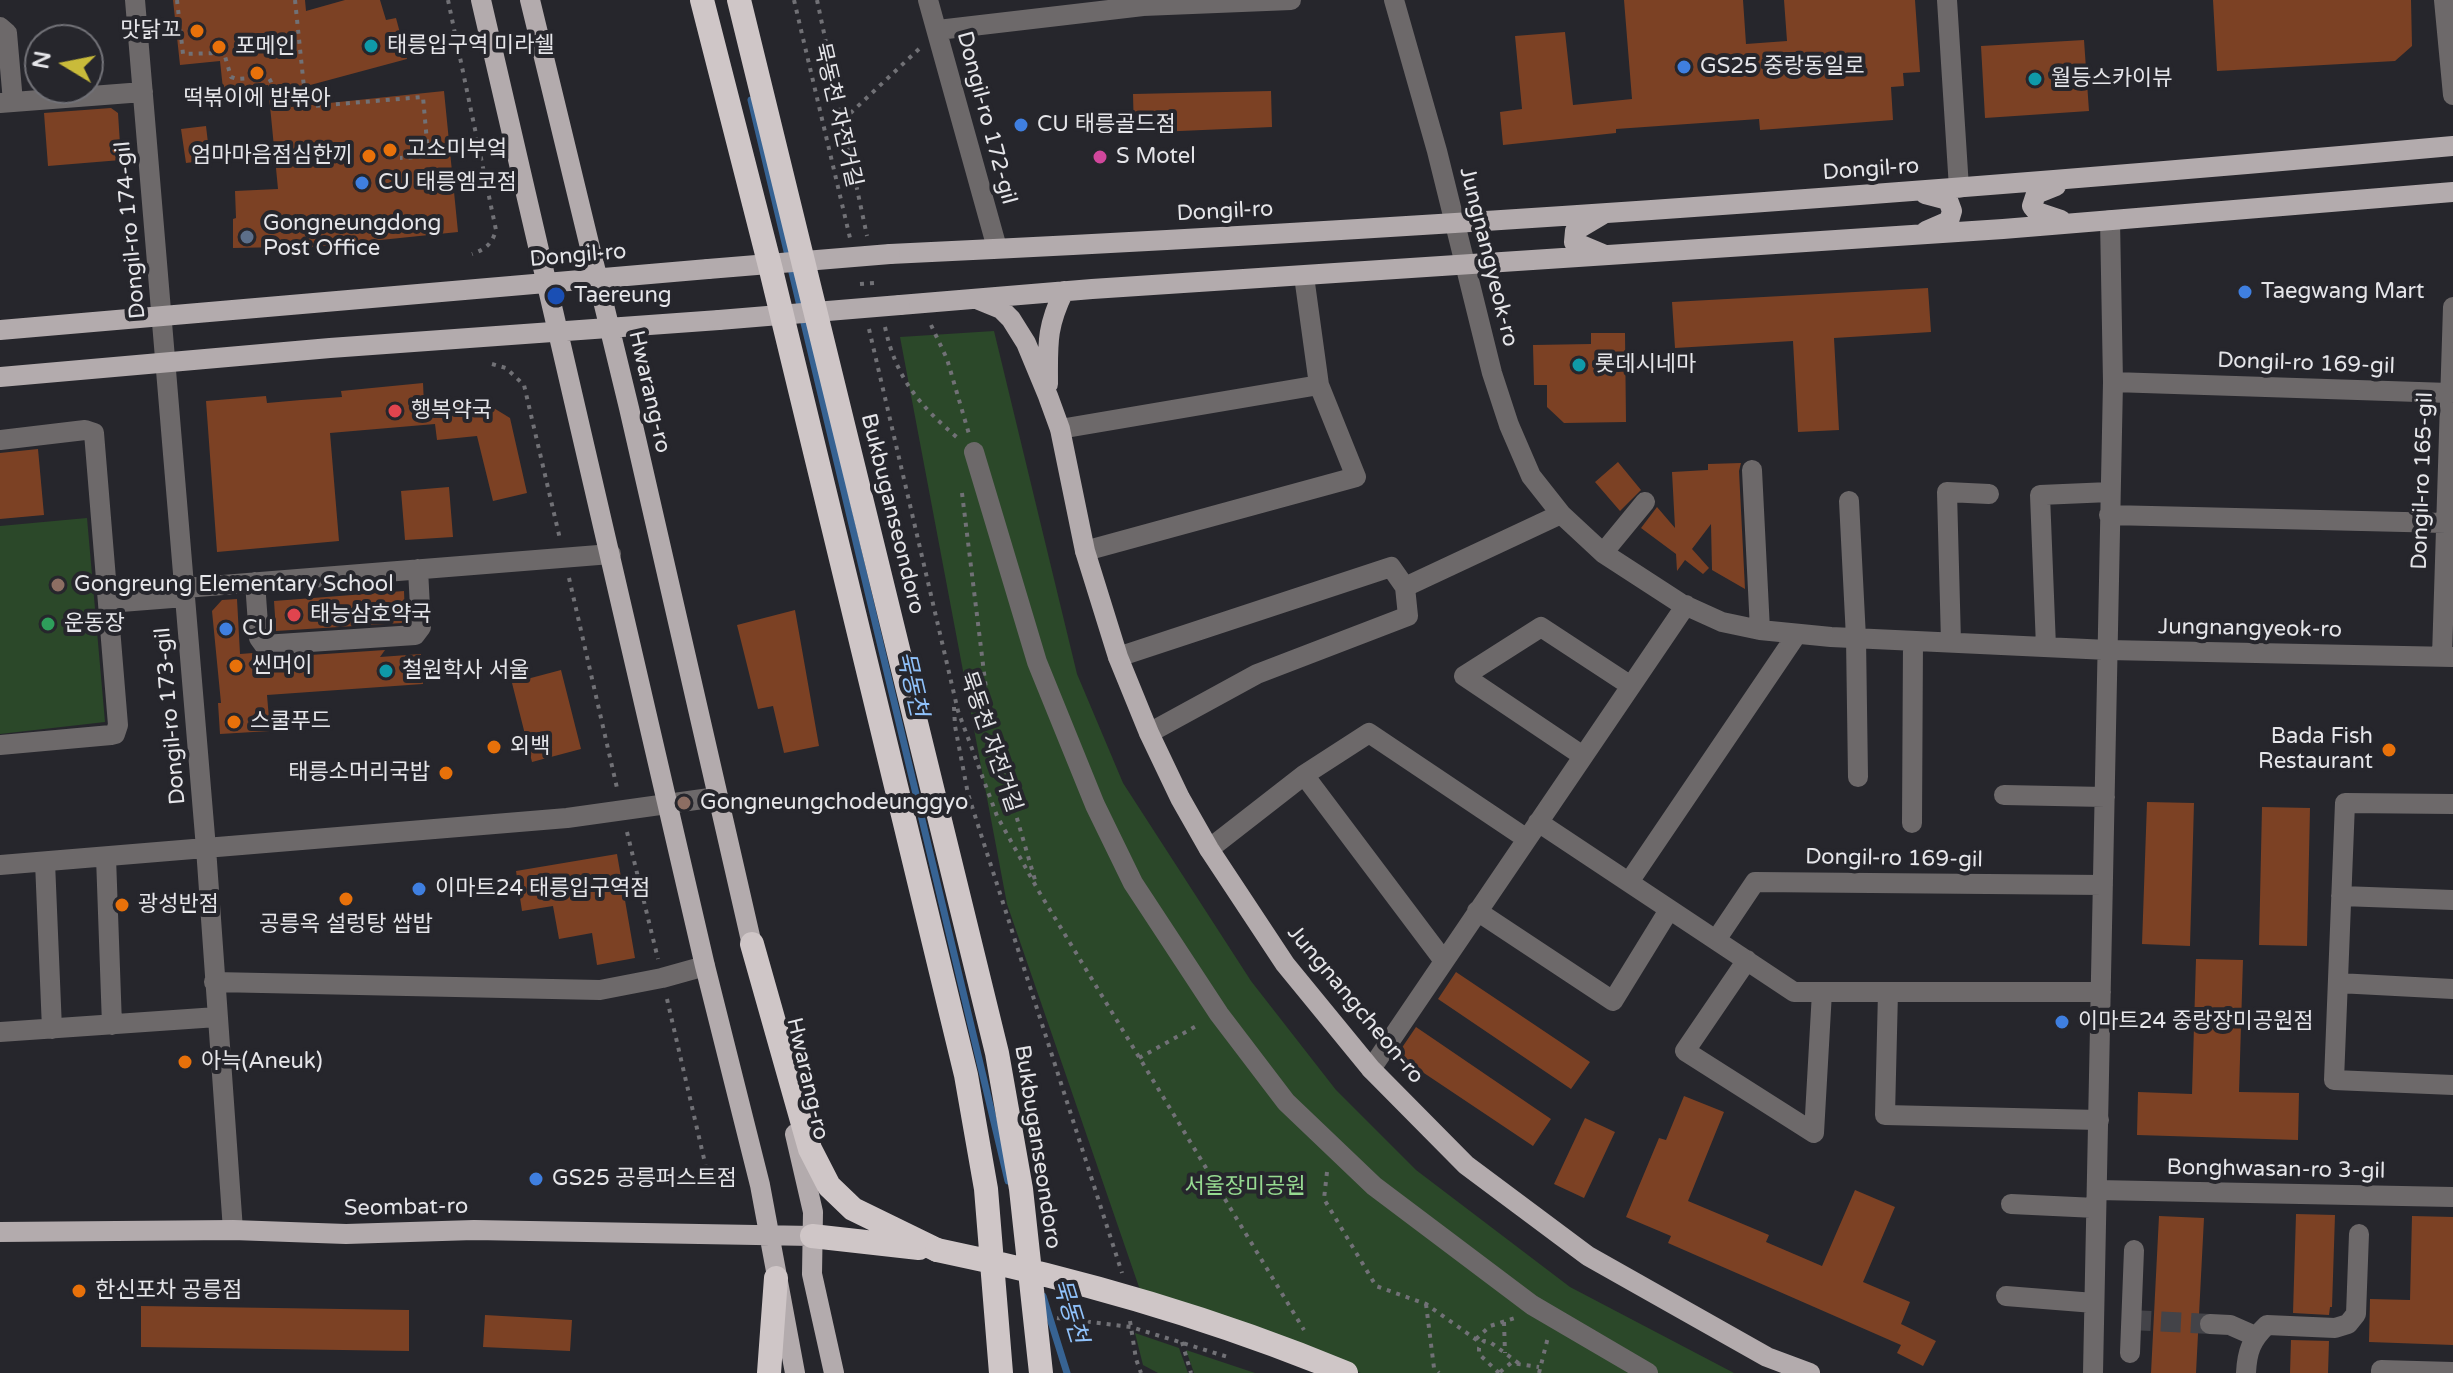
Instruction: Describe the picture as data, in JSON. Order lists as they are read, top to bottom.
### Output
{
  "streets": {
    "highway": ["Bukbuganseondoro"],
    "main road": [
      "Dongil-ro",
      "Hwarang-ro",
      "Jungnangcheon-ro",
      "Seombat-ro"
    ],
    "street": [
      "Dongil-ro 172-gil",
      "Dongil-ro 174-gil",
      "Jungnangyeok-ro",
      "Dongil-ro 169-gil",
      "Dongil-ro 165-gil",
      "Dongil-ro 173-gil",
      "Bonghwasan-ro 3-gil"
    ],
    "path": ["묵동천 자전거길"]
  },
  "crossings": [
    ["Dongil-ro 172-gil", "Dongil-ro"],
    ["Dongil-ro", "Dongil-ro 174-gil"],
    ["Dongil-ro", "Jungnangyeok-ro"],
    ["Dongil-ro", "Hwarang-ro"],
    ["Dongil-ro 174-gil", "Dongil-ro 173-gil"],
    ["Jungnangyeok-ro", "Dongil-ro 165-gil"],
    ["Dongil-ro 169-gil", "Dongil-ro 165-gil"],
    ["Hwarang-ro", "Seombat-ro"],
    ["Dongil-ro 173-gil", "Seombat-ro"]
  ],
  "water": ["묵동천"],
  "parks": ["서울장미공원"],
  "places": [
    "맛닭꼬",
    "태릉입구역 미라쉘",
    "포메인",
    "GS25 중랑동일로",
    "떡볶이에 밥볶아",
    "월등스카이뷰",
    "CU 태릉골드점",
    "고소미부엌",
    "엄마마음점심한끼",
    "S Motel",
    "CU 태릉엠코점",
    "Gongneungdong Post Office",
    "Taegwang Mart",
    "Taereung",
    "롯데시네마",
    "행복약국",
    "Gongreung Elementary School",
    "태능삼호약국",
    "운동장",
    "CU",
    "씬머이",
    "철원학사 서울",
    "스쿨푸드",
    "외백",
    "Bada Fish Restaurant",
    "태릉소머리국밥",
    "Gongneungchodeunggyo",
    "이마트24 태릉입구역점",
    "공릉옥 설렁탕 쌉밥",
    "광성반점",
    "이마트24 중랑장미공원점",
    "아늑(Aneuk)",
    "GS25 공릉퍼스트점",
    "한신포차 공릉점"
  ],
  "north": "left"
}
